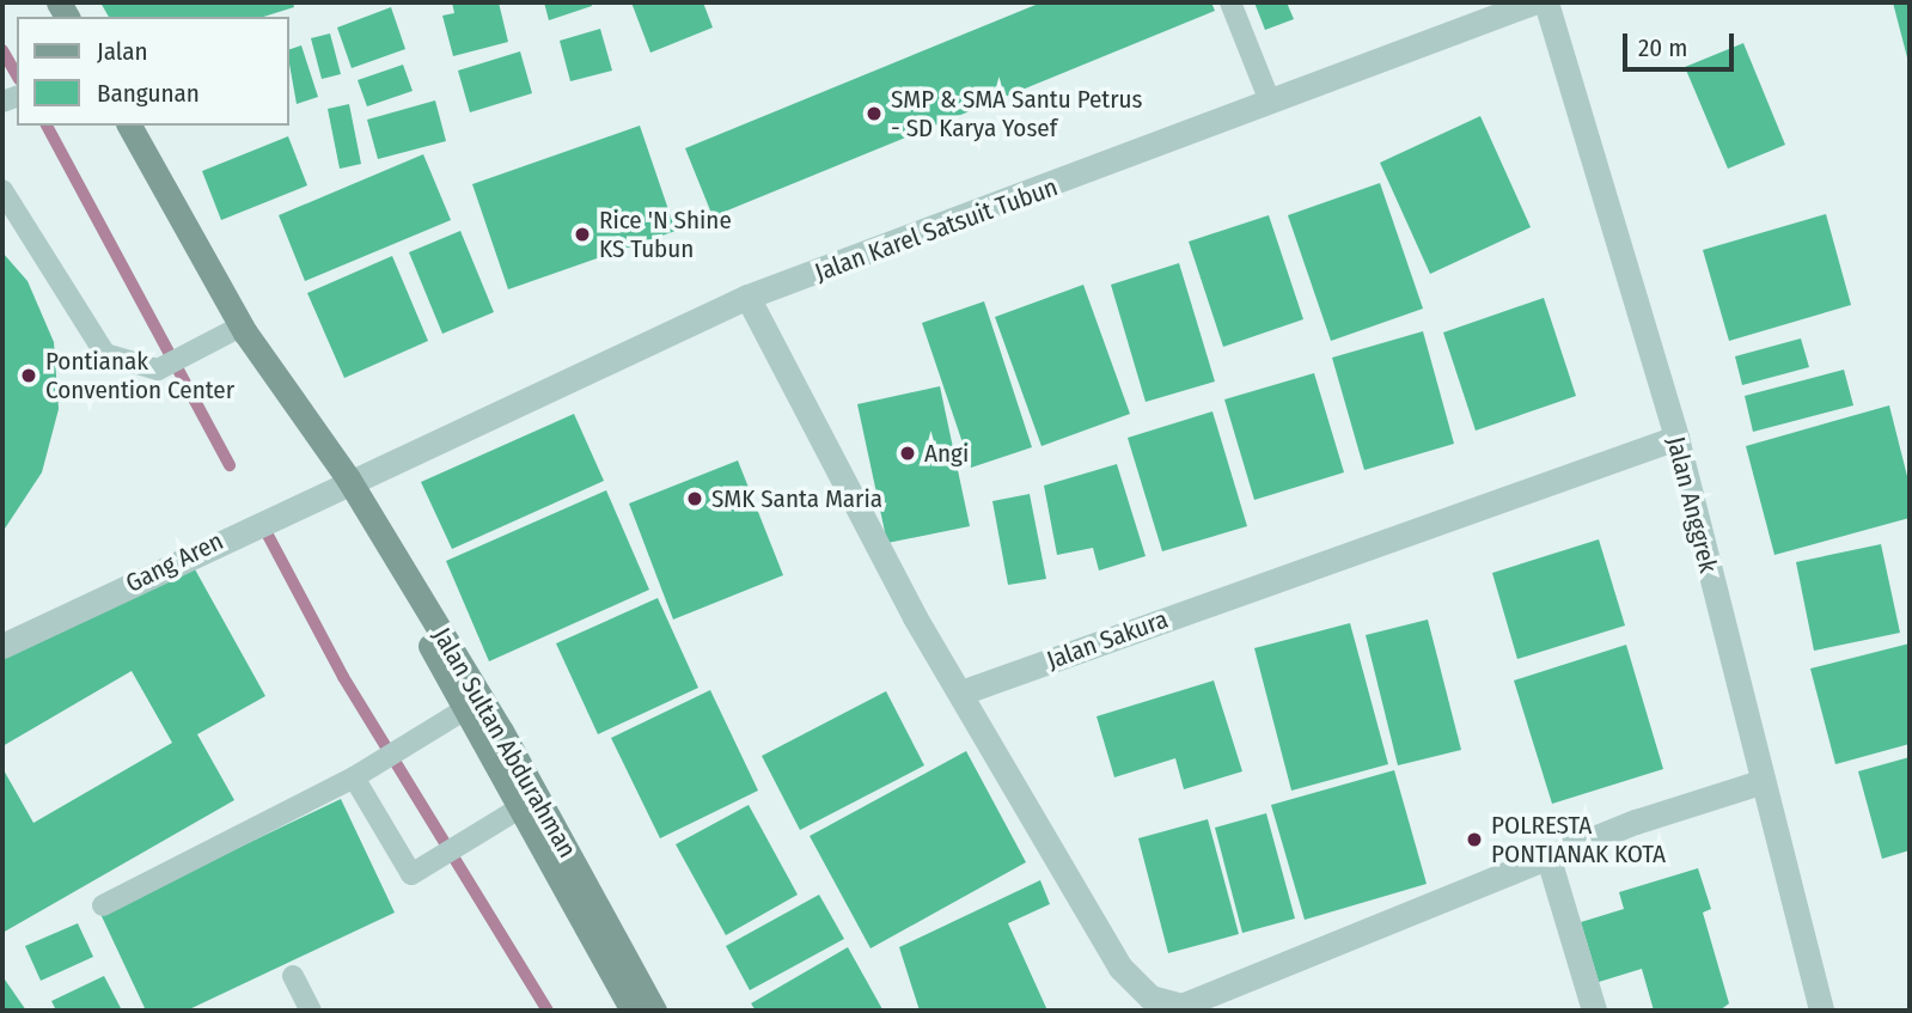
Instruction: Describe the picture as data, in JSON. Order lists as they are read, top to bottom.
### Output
{
  "streets": {
    "street": [
      "Jalan Karel Satsuit Tubun",
      "Jalan Anggrek",
      "Gang Aren",
      "Jalan Sakura",
      "Jalan Sultan Abdurahman"
    ]
  },
  "crossings": [
    ["Jalan Karel Satsuit Tubun", "Gang Aren"],
    ["Jalan Karel Satsuit Tubun", "Jalan Sultan Abdurahman"],
    ["Jalan Anggrek", "Jalan Sakura"],
    ["Gang Aren", "Jalan Sultan Abdurahman"]
  ],
  "places": [
    "SMP & SMA Santu Petrus - SD Karya Yosef",
    "Rice 'N Shine KS Tubun",
    "Pontianak Convention Center",
    "Angi",
    "SMK Santa Maria",
    "POLRESTA PONTIANAK KOTA"
  ],
  "legend": ["Jalan", "Bangunan"],
  "scale_bar": "20 m"
}
